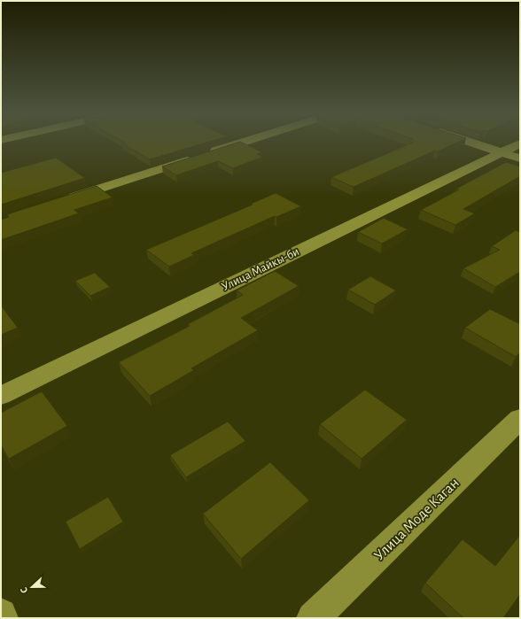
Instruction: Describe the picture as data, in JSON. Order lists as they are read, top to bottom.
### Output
{
  "streets": {
    "street": ["Улица Майкы-би", "Улица Моде Каган"]
  },
  "north": "left"
}
